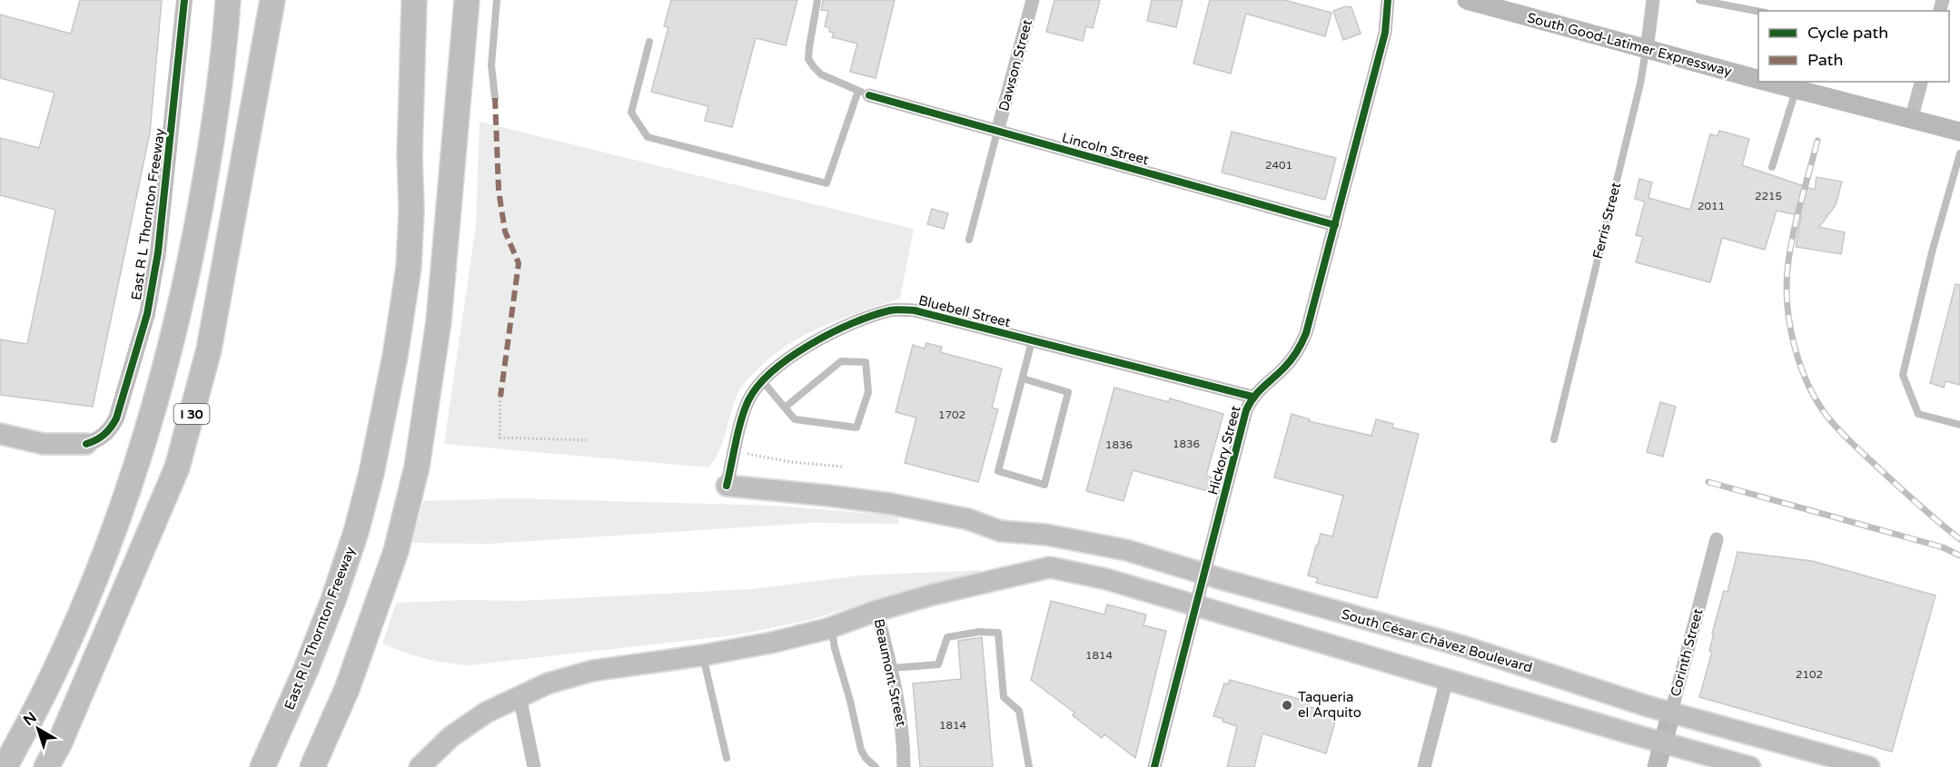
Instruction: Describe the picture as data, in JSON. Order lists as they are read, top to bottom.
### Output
{
  "streets": {
    "highway": ["East R L Thornton Freeway", "I 30"],
    "main road": ["South Good-Latimer Expressway", "South César Chávez Boulevard", "Corinth Street"],
    "street": [
      "Dawson Street",
      "Lincoln Street",
      "Ferris Street",
      "Bluebell Street",
      "Hickory Street",
      "Beaumont Street"
    ]
  },
  "crossings": [
    ["South Good-Latimer Expressway", "Ferris Street"],
    ["Dawson Street", "Lincoln Street"],
    ["Lincoln Street", "Hickory Street"],
    ["Bluebell Street", "Hickory Street"],
    ["Bluebell Street", "South César Chávez Boulevard"],
    ["Hickory Street", "South César Chávez Boulevard"],
    ["South César Chávez Boulevard", "Corinth Street"]
  ],
  "places": ["Taqueria el Arquito"],
  "house_numbers": [
    "2401",
    "2215",
    "2011",
    "1702",
    "1836",
    "1836",
    "1814",
    "2102",
    "1814"
  ],
  "legend": ["Cycle path", "Path"],
  "north": "top left"
}
